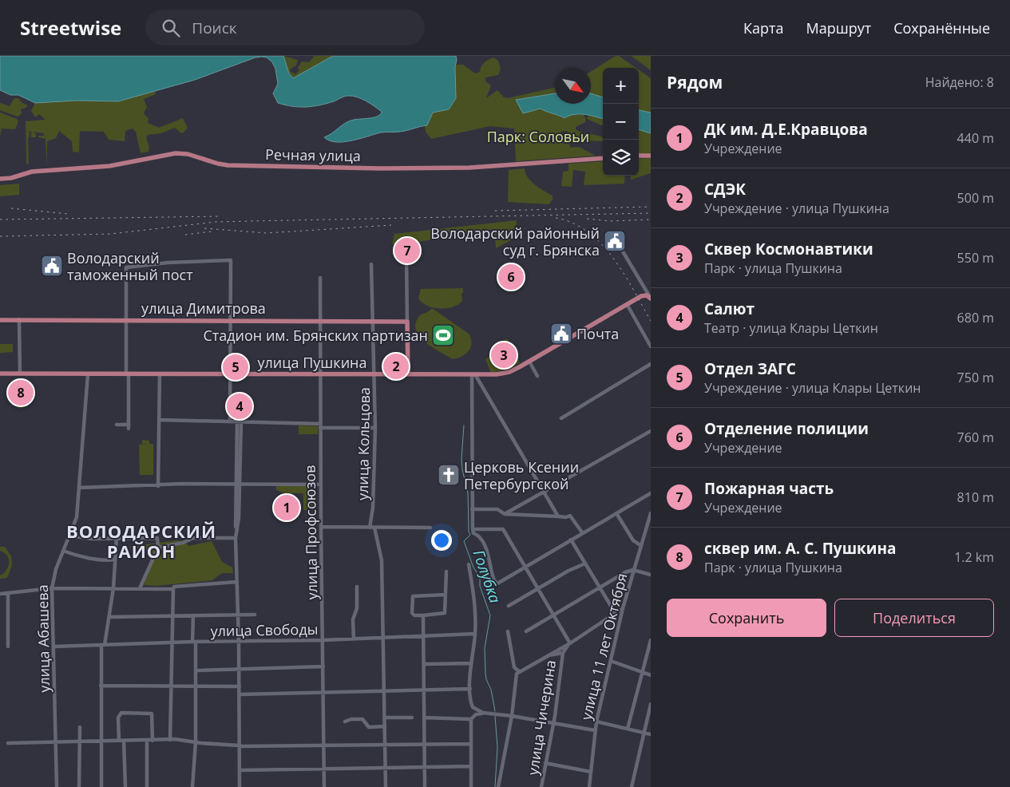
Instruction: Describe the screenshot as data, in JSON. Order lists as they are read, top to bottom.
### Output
{
  "streets": {
    "main road": ["Речная улица", "улица Димитрова", "улица Пушкина"],
    "street": [
      "улица Кольцова",
      "улица Профсоюзов",
      "улица Свободы",
      "улица Абашева",
      "улица 11 лет Октября",
      "улица Чичерина"
    ]
  },
  "crossings": [
    ["улица Димитрова", "улица Кольцова"],
    ["улица Димитрова", "улица Профсоюзов"],
    ["улица Пушкина", "улица Кольцова"],
    ["улица Пушкина", "улица Профсоюзов"],
    ["улица Пушкина", "улица Абашева"],
    ["улица Профсоюзов", "улица Свободы"],
    ["улица Свободы", "улица Абашева"]
  ],
  "districts": ["ВОЛОДАРСКИЙ РАЙОН"],
  "water": ["Голубка"],
  "parks": ["Парк: Соловьи"],
  "places": {
    "public building": ["Володарский районный суд г. Брянска", "Володарский таможенный пост", "Почта"],
    "sports": ["Стадион им. Брянских партизан"],
    "church": ["Церковь Ксении Петербургской"]
  },
  "north": "bottom right",
  "page": {
    "header": "Streetwise",
    "search": "Поиск",
    "nav": ["Карта", "Маршрут", "Сохранённые"],
    "heading": ["Рядом", "Найдено: 8"],
    "map_buttons": ["+", "−"],
    "list": [
      {
        "mark": "1",
        "name": "ДК им. Д.Е.Кравцова",
        "note": "Учреждение",
        "value": "440 m"
      },
      {
        "mark": "2",
        "name": "СДЭК",
        "note": "Учреждение · улица Пушкина",
        "value": "500 m"
      },
      {
        "mark": "3",
        "name": "Сквер Космонавтики",
        "note": "Парк · улица Пушкина",
        "value": "550 m"
      },
      {
        "mark": "4",
        "name": "Салют",
        "note": "Театр · улица Клары Цеткин",
        "value": "680 m"
      },
      {
        "mark": "5",
        "name": "Отдел ЗАГС",
        "note": "Учреждение · улица Клары Цеткин",
        "value": "750 m"
      },
      {
        "mark": "6",
        "name": "Отделение полиции",
        "note": "Учреждение",
        "value": "760 m"
      },
      {
        "mark": "7",
        "name": "Пожарная часть",
        "note": "Учреждение",
        "value": "810 m"
      },
      {
        "mark": "8",
        "name": "сквер им. А. С. Пушкина",
        "note": "Парк · улица Пушкина",
        "value": "1.2 km"
      }
    ],
    "pins": [
      "7",
      "6",
      "3",
      "2",
      "5",
      "8",
      "4",
      "1"
    ],
    "buttons": ["Сохранить", "Поделиться"]
  }
}
